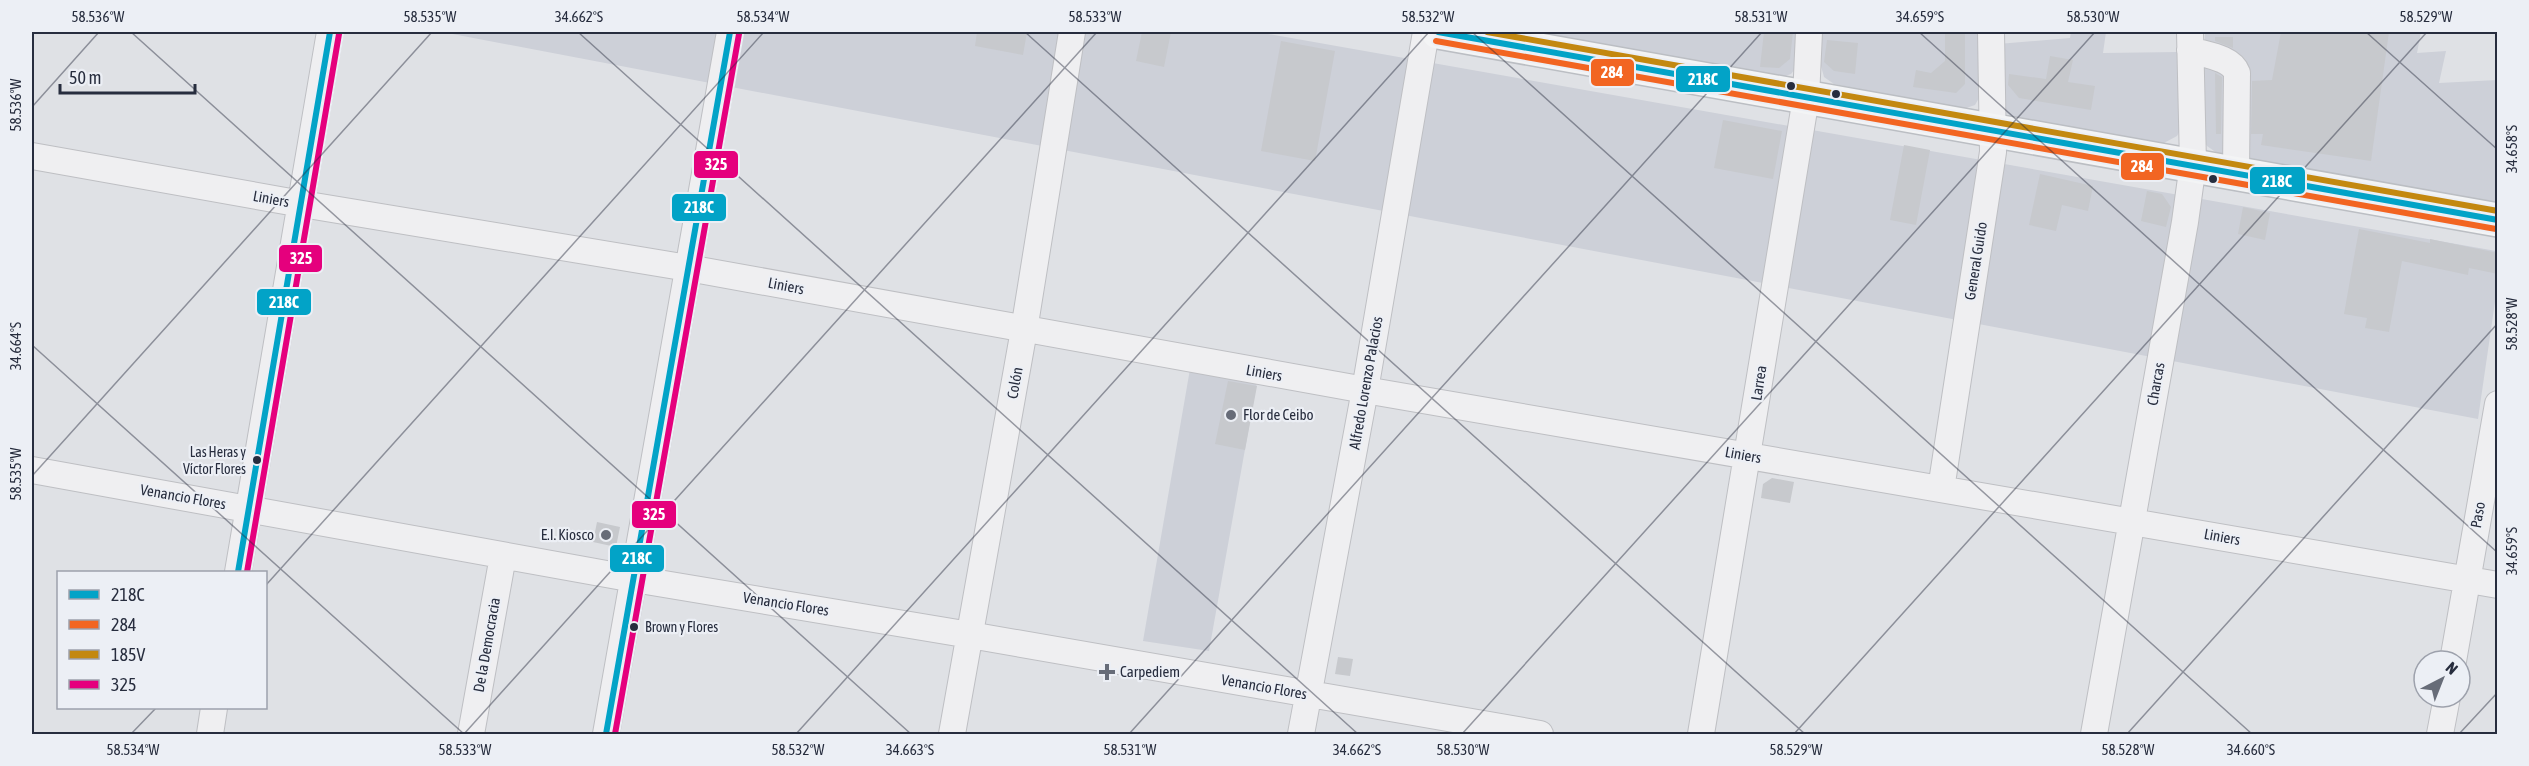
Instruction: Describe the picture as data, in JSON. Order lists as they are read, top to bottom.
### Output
{
  "streets": {
    "street": [
      "Liniers",
      "General Guido",
      "Colón",
      "Alfredo Lorenzo Palacios",
      "Larrea",
      "Charcas",
      "Venancio Flores",
      "Paso",
      "De la Democracia"
    ]
  },
  "crossings": [
    ["Liniers", "General Guido"],
    ["Liniers", "Colón"],
    ["Liniers", "Alfredo Lorenzo Palacios"],
    ["Liniers", "Larrea"],
    ["Liniers", "Charcas"],
    ["Liniers", "Paso"],
    ["Colón", "Venancio Flores"],
    ["Alfredo Lorenzo Palacios", "Venancio Flores"],
    ["Venancio Flores", "De la Democracia"]
  ],
  "places": {
    "other": [
      "Flor de Ceibo",
      "Las Heras y Víctor Flores",
      "E.I. Kiosco",
      "Brown y Flores"
    ],
    "health": ["Carpediem"]
  },
  "lines": [
    "transit line 218C",
    "transit line 185V",
    "transit line 325",
    "transit line 284"
  ],
  "legend": [
    "218C",
    "284",
    "185V",
    "325"
  ],
  "scale_bar": "50 m",
  "north": "top right",
  "coordinates": [
    "58.536°W",
    "58.535°W",
    "34.662°S",
    "58.534°W",
    "58.533°W",
    "58.532°W",
    "58.531°W",
    "34.659°S",
    "58.530°W",
    "58.529°W",
    "34.658°S",
    "58.528°W",
    "34.664°S",
    "34.663°S",
    "34.660°S"
  ]
}
